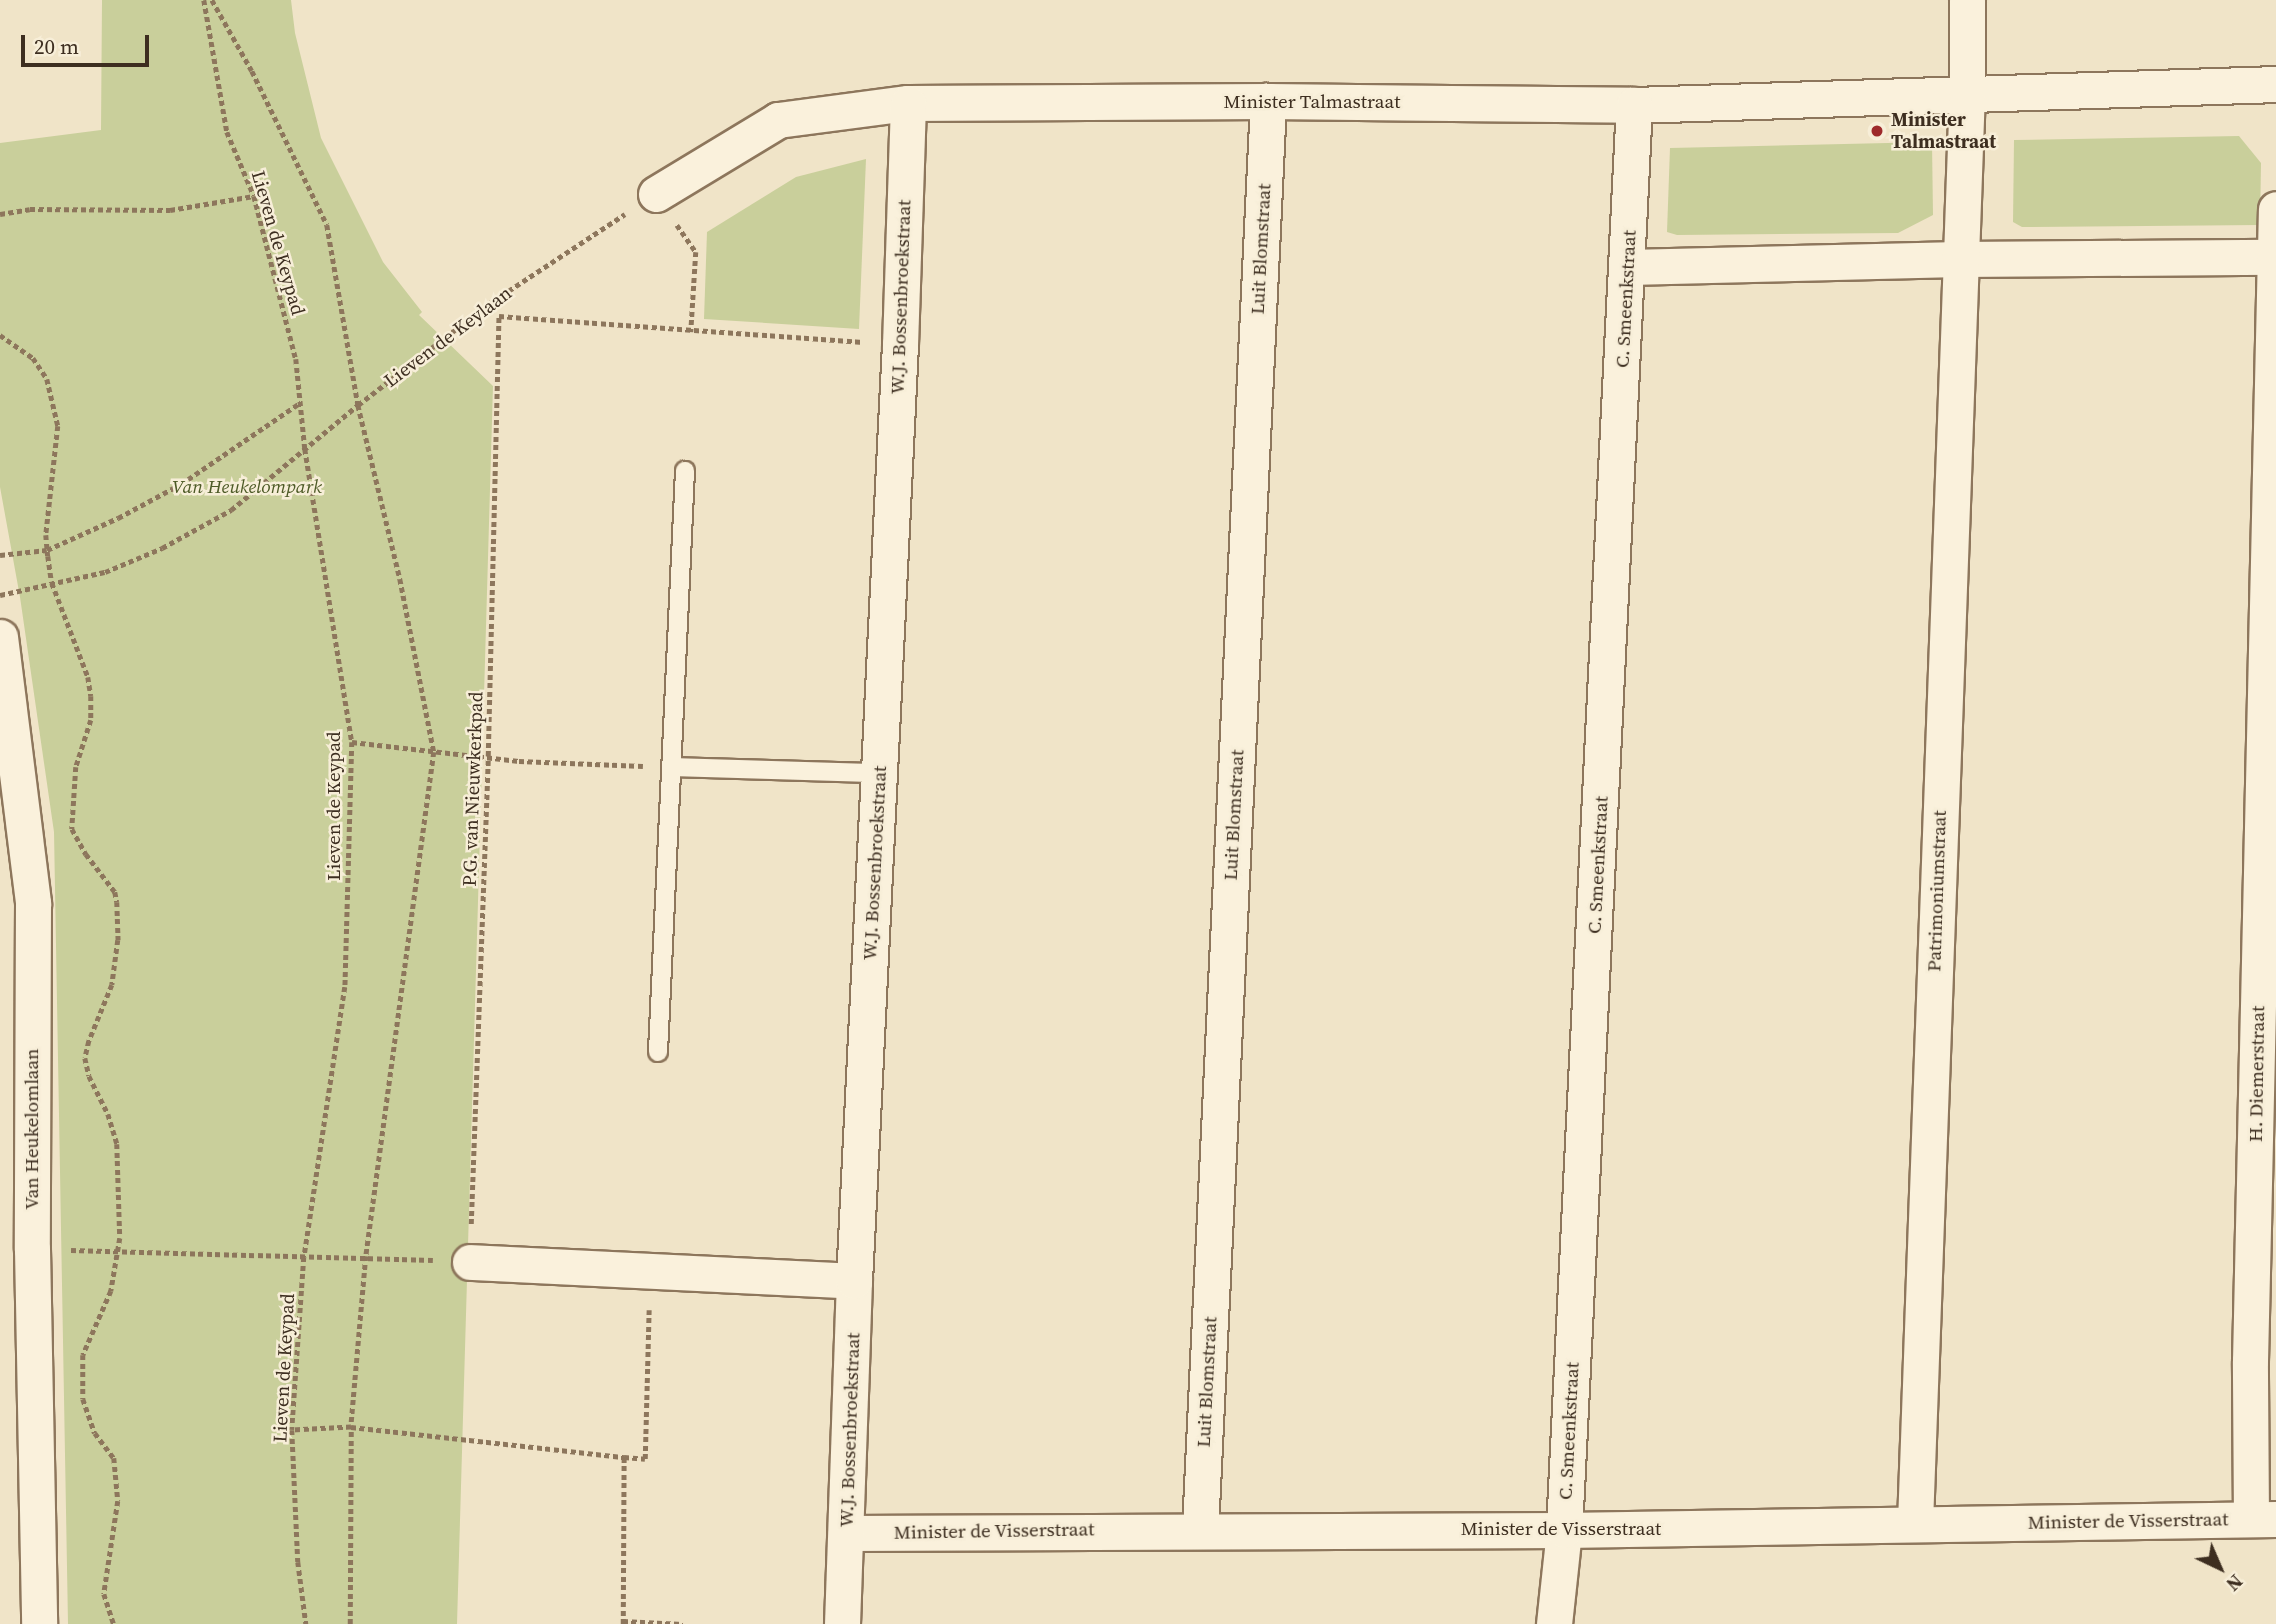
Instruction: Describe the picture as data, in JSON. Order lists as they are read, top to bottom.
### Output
{
  "streets": {
    "street": [
      "Minister Talmastraat",
      "Luit Blomstraat",
      "W.J. Bossenbroekstraat",
      "C. Smeenkstraat",
      "Patrimoniumstraat",
      "H. Diemerstraat",
      "Van Heukelomlaan",
      "Minister de Visserstraat"
    ],
    "path": ["Lieven de Keypad", "Lieven de Keylaan", "P.G. van Nieuwkerkpad"]
  },
  "crossings": [
    ["Minister Talmastraat", "Luit Blomstraat"],
    ["Minister Talmastraat", "W.J. Bossenbroekstraat"],
    ["Minister Talmastraat", "C. Smeenkstraat"],
    ["Lieven de Keypad", "Lieven de Keylaan"],
    ["Luit Blomstraat", "Minister de Visserstraat"],
    ["W.J. Bossenbroekstraat", "Minister de Visserstraat"],
    ["C. Smeenkstraat", "Minister de Visserstraat"],
    ["Patrimoniumstraat", "Minister de Visserstraat"],
    ["H. Diemerstraat", "Minister de Visserstraat"]
  ],
  "parks": ["Van Heukelompark"],
  "places": ["Minister Talmastraat"],
  "scale_bar": "20 m",
  "north": "bottom right"
}
